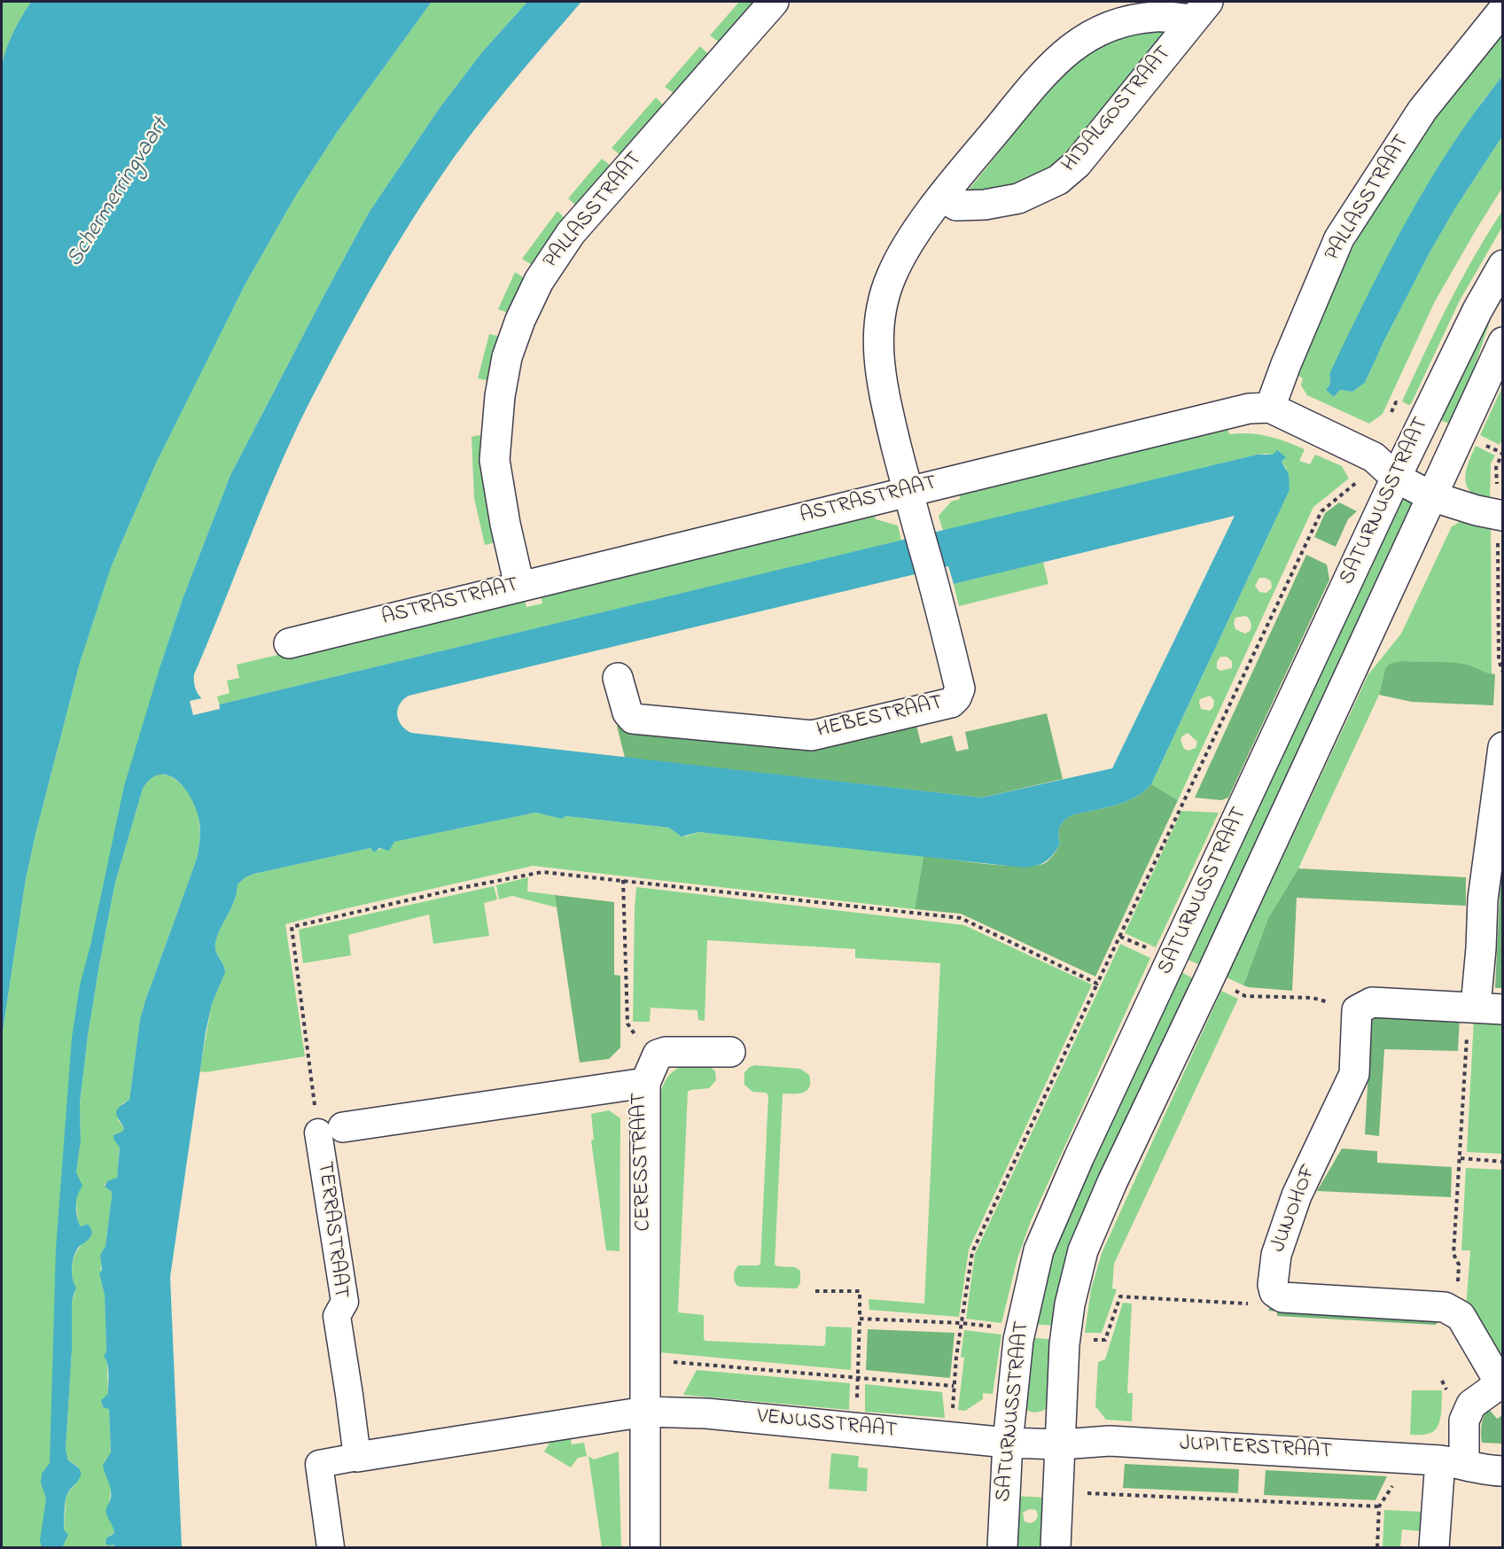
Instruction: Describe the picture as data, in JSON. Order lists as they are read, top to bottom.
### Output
{
  "streets": {
    "street": [
      "HIDALGOSTRAAT",
      "PALLASSTRAAT",
      "ASTRASTRAAT",
      "SATURNUSSTRAAT",
      "HEBESTRAAT",
      "CERESSTRAAT",
      "JUNOHOF",
      "TERRASTRAAT",
      "VENUSSTRAAT",
      "JUPITERSTRAAT"
    ]
  },
  "crossings": [
    ["HIDALGOSTRAAT", "ASTRASTRAAT"],
    ["HIDALGOSTRAAT", "HEBESTRAAT"],
    ["PALLASSTRAAT", "ASTRASTRAAT"],
    ["ASTRASTRAAT", "HEBESTRAAT"],
    ["SATURNUSSTRAAT", "VENUSSTRAAT"],
    ["SATURNUSSTRAAT", "JUPITERSTRAAT"],
    ["CERESSTRAAT", "TERRASTRAAT"],
    ["CERESSTRAAT", "VENUSSTRAAT"],
    ["VENUSSTRAAT", "JUPITERSTRAAT"]
  ],
  "water": ["Schermerringvaart"]
}
